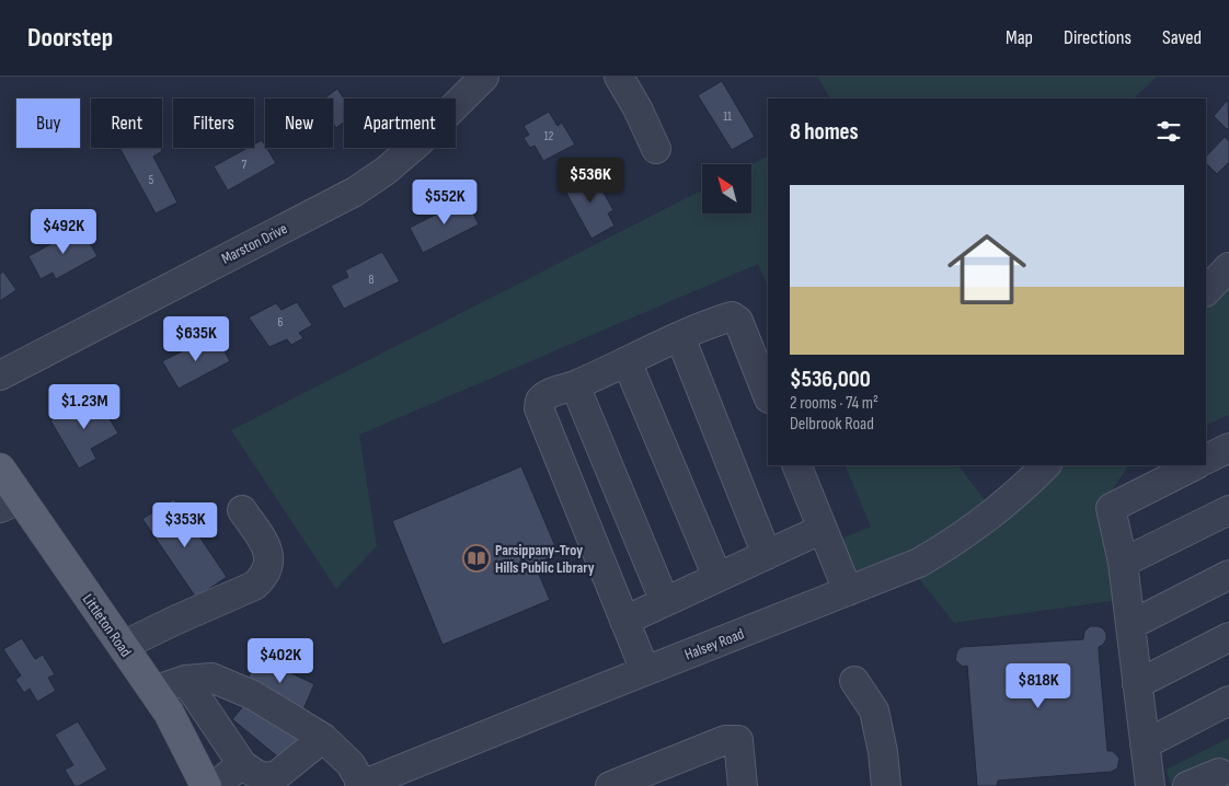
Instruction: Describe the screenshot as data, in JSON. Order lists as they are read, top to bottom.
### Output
{
  "streets": {
    "main road": ["Littleton Road"],
    "street": ["Marston Drive", "Halsey Road"]
  },
  "places": {
    "library": ["Parsippany-Troy Hills Public Library"]
  },
  "house_numbers": [
    "11",
    "12",
    "7",
    "5",
    "8",
    "6"
  ],
  "north": "top left",
  "page": {
    "header": "Doorstep",
    "nav": ["Map", "Directions", "Saved"],
    "chip": [
      "Buy",
      "Rent",
      "Filters",
      "New",
      "Apartment"
    ],
    "heading": "8 homes",
    "price": [
      "$536K",
      "$552K",
      "$492K",
      "$635K",
      "$1.23M",
      "$353K",
      "$402K",
      "$818K"
    ],
    "list": [
      {
        "name": "$536,000",
        "note": "2 rooms · 74 m² · Delbrook Road"
      }
    ]
  }
}
